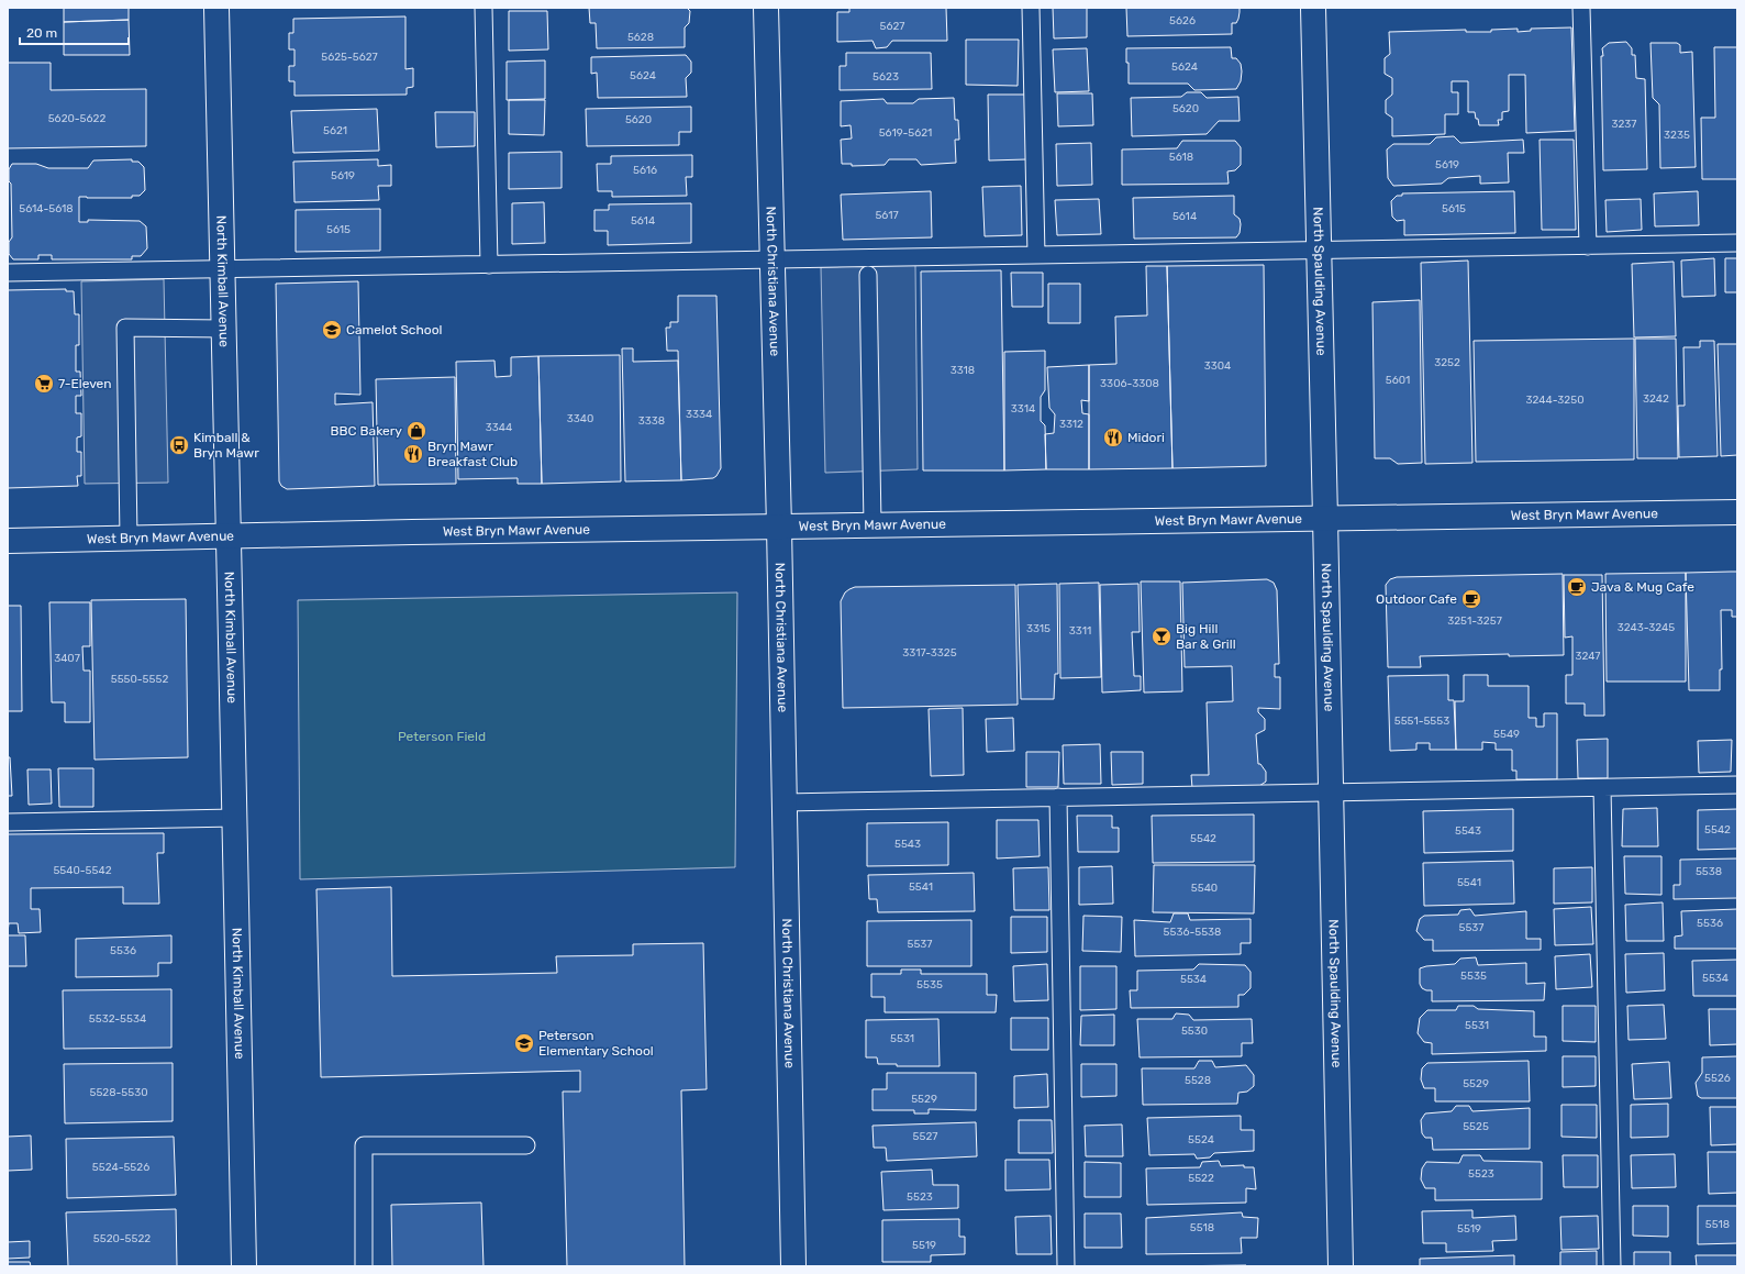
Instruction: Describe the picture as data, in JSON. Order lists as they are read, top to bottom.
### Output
{
  "streets": {
    "street": [
      "North Kimball Avenue",
      "North Christiana Avenue",
      "North Spaulding Avenue",
      "West Bryn Mawr Avenue"
    ]
  },
  "crossings": [
    ["North Kimball Avenue", "West Bryn Mawr Avenue"],
    ["North Christiana Avenue", "West Bryn Mawr Avenue"],
    ["North Spaulding Avenue", "West Bryn Mawr Avenue"]
  ],
  "parks": ["Peterson Field"],
  "places": {
    "school or university": ["Camelot School", "Peterson Elementary School"],
    "supermarket": ["7-Eleven"],
    "shop": ["BBC Bakery"],
    "restaurant": ["Midori", "Bryn Mawr Breakfast Club"],
    "bus stop": ["Kimball & Bryn Mawr"],
    "cafe": ["Java & Mug Cafe", "Outdoor Cafe"],
    "bar": ["Big Hill Bar & Grill"]
  },
  "house_numbers": [
    "5626",
    "5627",
    "5628",
    "5625-5627",
    "5624",
    "5624",
    "5623",
    "5620",
    "5620-5622",
    "5620",
    "3237",
    "5621",
    "5619-5621",
    "3235",
    "5618",
    "5619",
    "5616",
    "5619",
    "5614-5618",
    "5615",
    "5617",
    "5614",
    "5614",
    "5615",
    "3252",
    "3304",
    "3318",
    "5601",
    "3306-3308",
    "3242",
    "3244-3250",
    "3314",
    "3334",
    "3340",
    "3338",
    "3312",
    "3344",
    "3251-3257",
    "3243-3245",
    "3315",
    "3311",
    "3317-3325",
    "3247",
    "3407",
    "5550-5552",
    "5551-5553",
    "5549",
    "5542",
    "5543",
    "5542",
    "5543",
    "5540-5542",
    "5538",
    "5541",
    "5541",
    "5540",
    "5536",
    "5537",
    "5536-5538",
    "5537",
    "5536",
    "5535",
    "5534",
    "5534",
    "5535",
    "5532-5534",
    "5531",
    "5530",
    "5531",
    "5526",
    "5528",
    "5529",
    "5528-5530",
    "5529",
    "5525",
    "5527",
    "5524",
    "5524-5526",
    "5523",
    "5522",
    "5523",
    "5518",
    "5518",
    "5519",
    "5520-5522",
    "5519"
  ],
  "scale_bar": "20 m"
}
